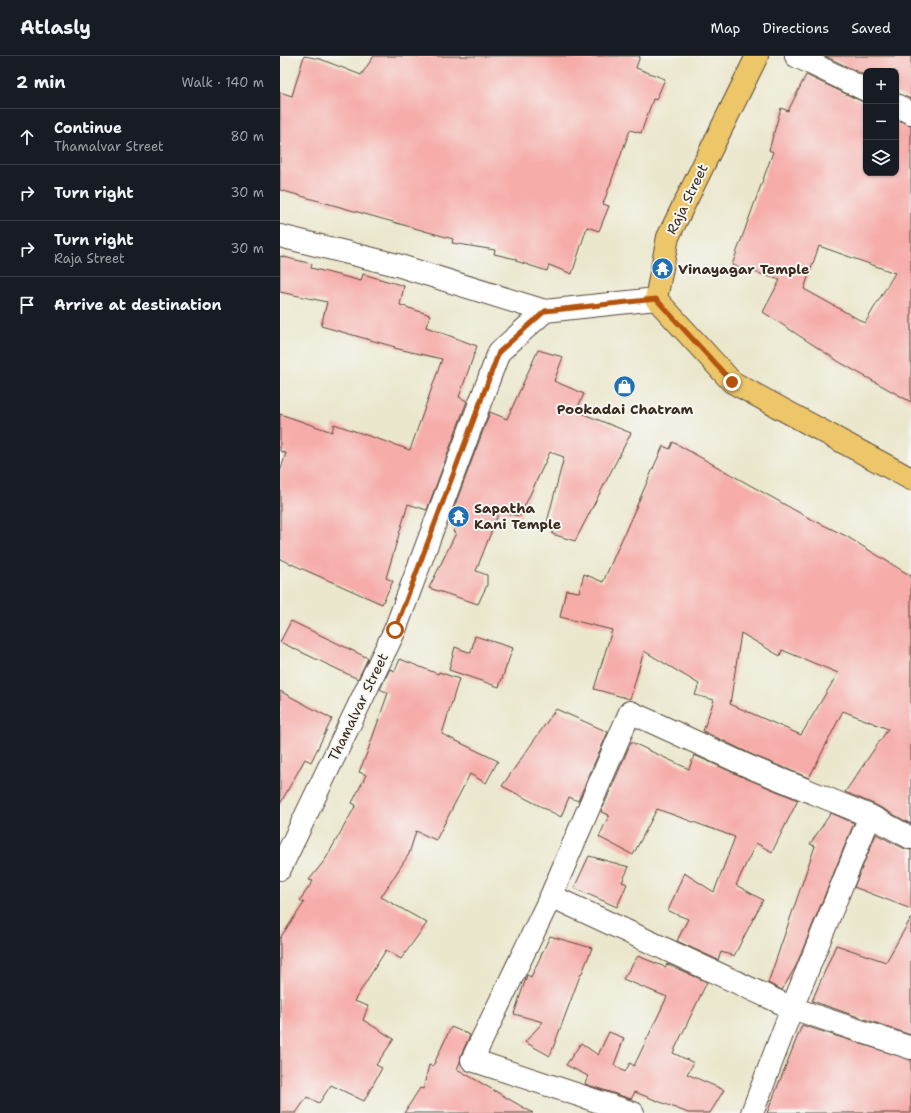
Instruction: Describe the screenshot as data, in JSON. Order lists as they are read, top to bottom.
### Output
{
  "streets": {
    "main road": ["Raja Street"],
    "street": ["Thamalvar Street"]
  },
  "places": {
    "temple": ["Vinayagar Temple", "Sapatha Kani Temple"],
    "shop": ["Pookadai Chatram"]
  },
  "page": {
    "header": "Atlasly",
    "nav": ["Map", "Directions", "Saved"],
    "heading": ["2 min", "Walk · 140 m"],
    "map_buttons": ["+", "−"],
    "list": [
      ["Continue", "Thamalvar Street", "80 m"],
      ["Turn right", "30 m"],
      ["Turn right", "Raja Street", "30 m"],
      "Arrive at destination"
    ]
  }
}
